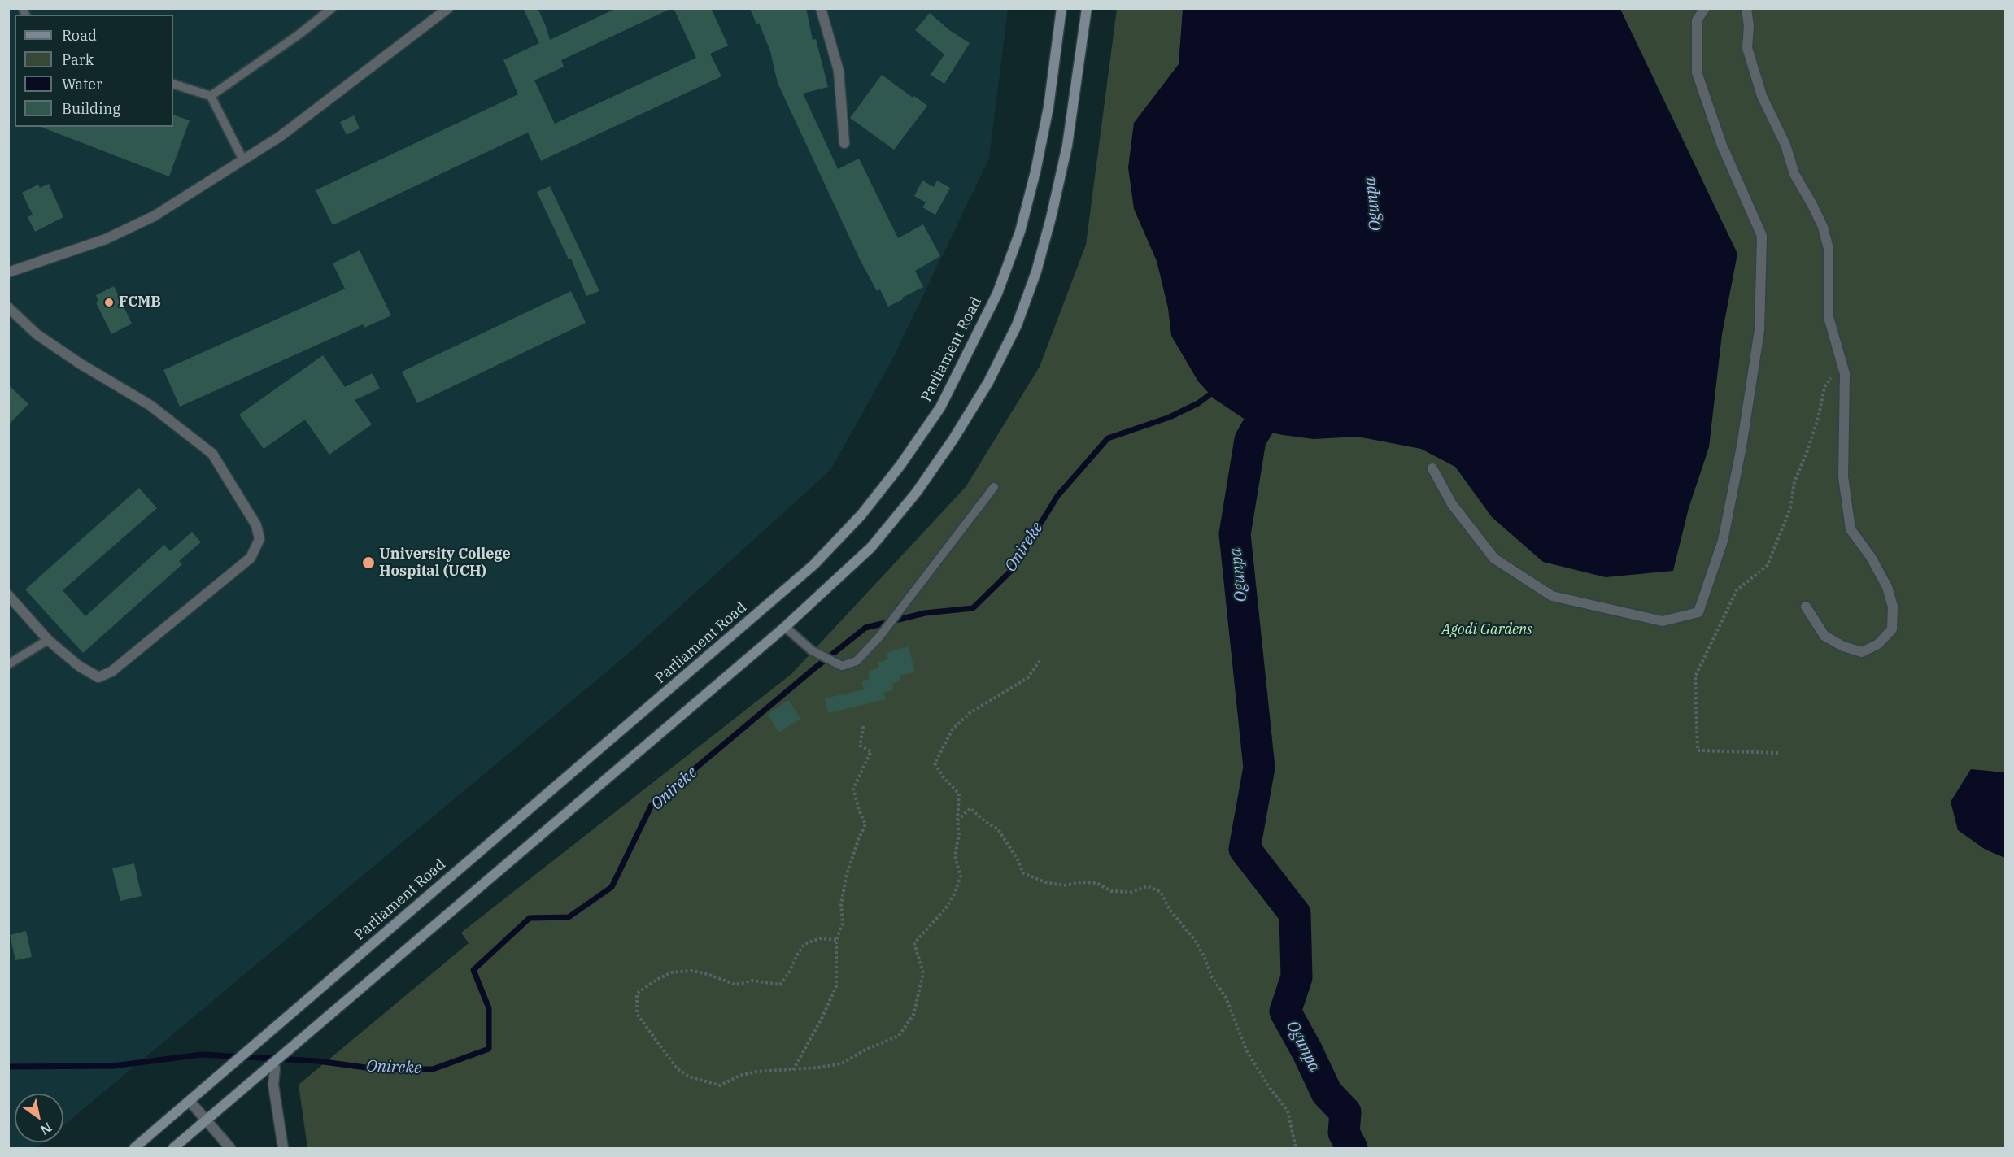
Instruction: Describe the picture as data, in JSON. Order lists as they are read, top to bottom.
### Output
{
  "streets": {
    "main road": ["Parliament Road"]
  },
  "water": ["Ogunpa", "Onireke"],
  "parks": ["Agodi Gardens"],
  "places": ["FCMB", "University College Hospital (UCH)"],
  "legend": [
    "Road",
    "Park",
    "Water",
    "Building"
  ],
  "north": "bottom right"
}
